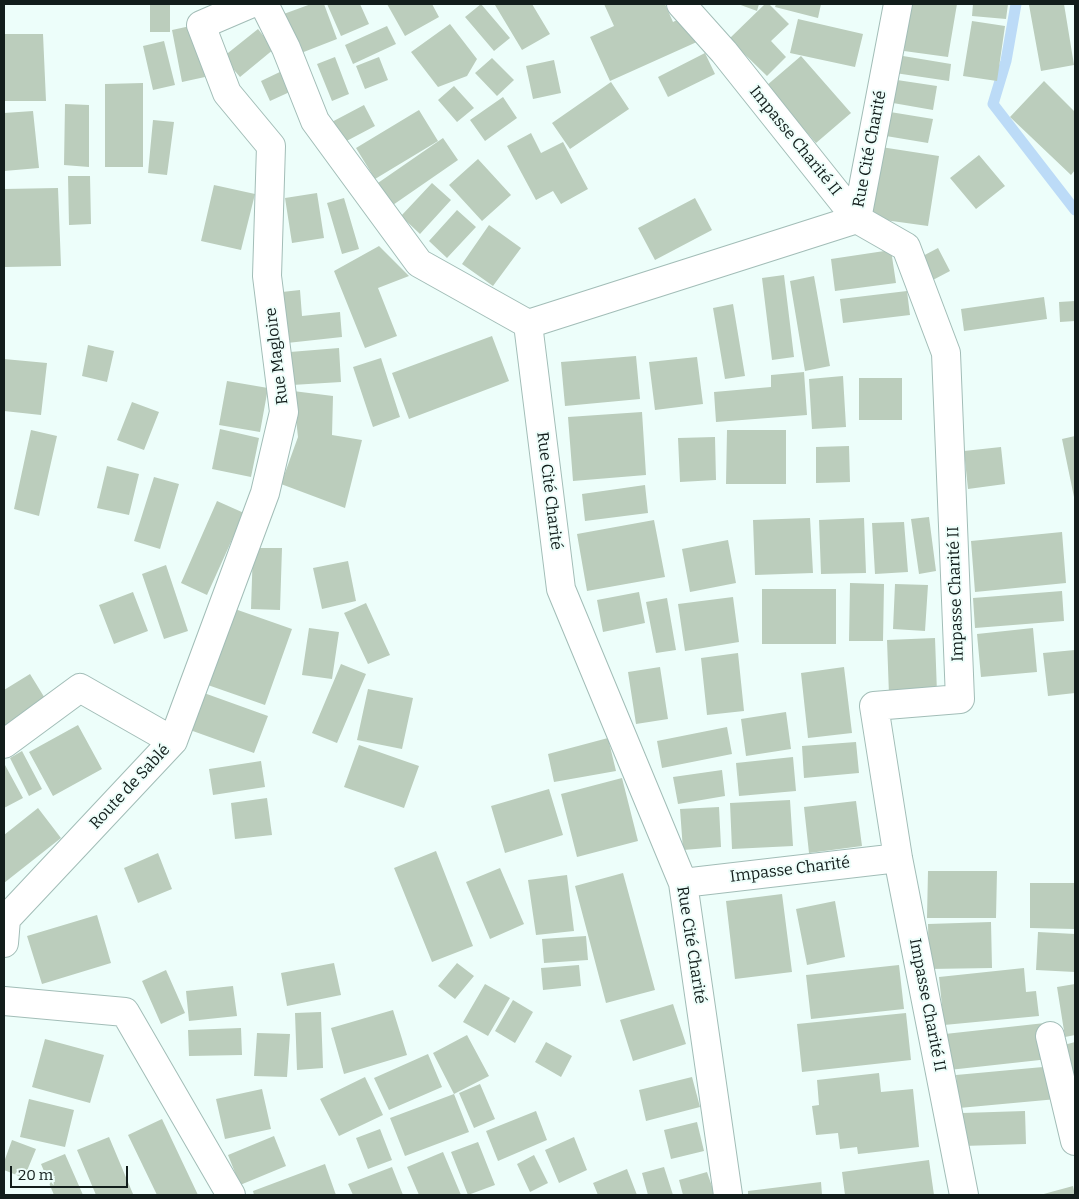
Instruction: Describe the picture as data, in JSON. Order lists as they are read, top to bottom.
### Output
{
  "streets": {
    "street": [
      "Impasse Charité II",
      "Rue Cité Charité",
      "Rue Magloire",
      "Route de Sablé",
      "Impasse Charité"
    ]
  },
  "crossings": [
    ["Impasse Charité II", "Rue Cité Charité"],
    ["Impasse Charité II", "Impasse Charité"],
    ["Rue Cité Charité", "Impasse Charité"],
    ["Rue Magloire", "Route de Sablé"]
  ],
  "scale_bar": "20 m"
}
